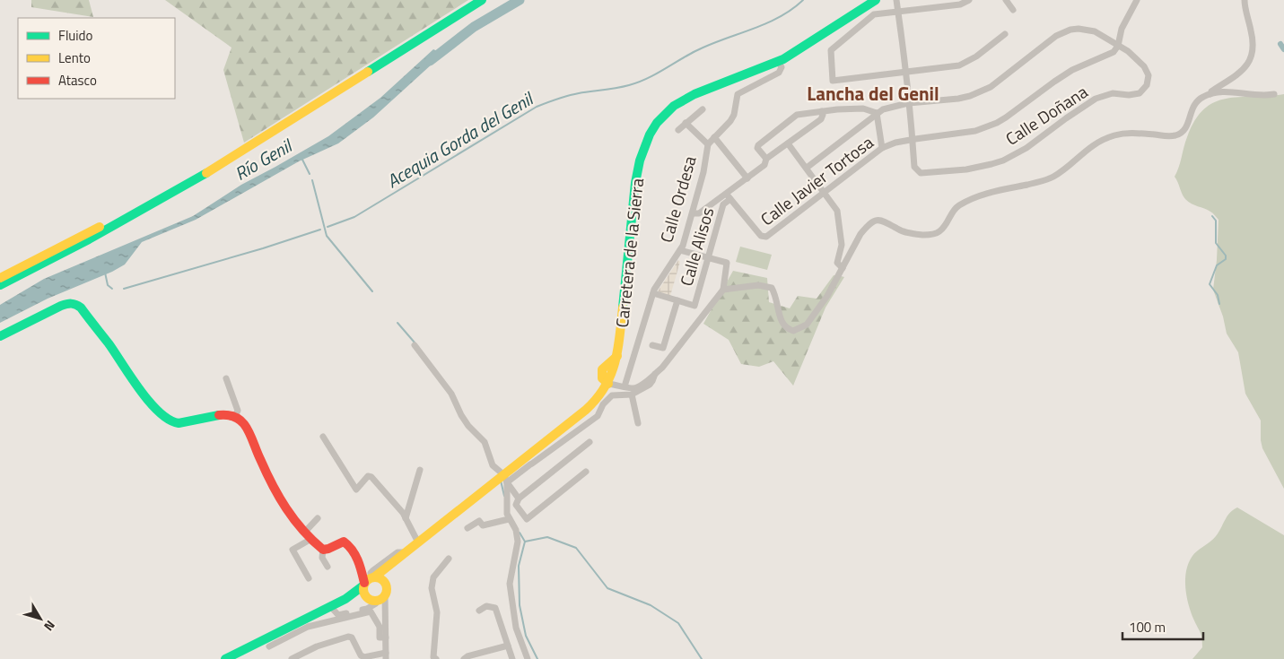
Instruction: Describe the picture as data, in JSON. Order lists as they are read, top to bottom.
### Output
{
  "streets": {
    "street": [
      "Calle Doñana",
      "Calle Javier Tortosa",
      "Calle Ordesa",
      "Calle Alisos",
      "Carretera de la Sierra"
    ]
  },
  "crossings": [
    ["Calle Doñana", "Calle Javier Tortosa"],
    ["Calle Javier Tortosa", "Calle Alisos"],
    ["Calle Ordesa", "Carretera de la Sierra"]
  ],
  "districts": ["Lancha del Genil"],
  "water": ["Acequia Gorda del Genil", "Río Genil"],
  "legend": ["Fluido", "Lento", "Atasco"],
  "scale_bar": "100 m",
  "north": "bottom right"
}
